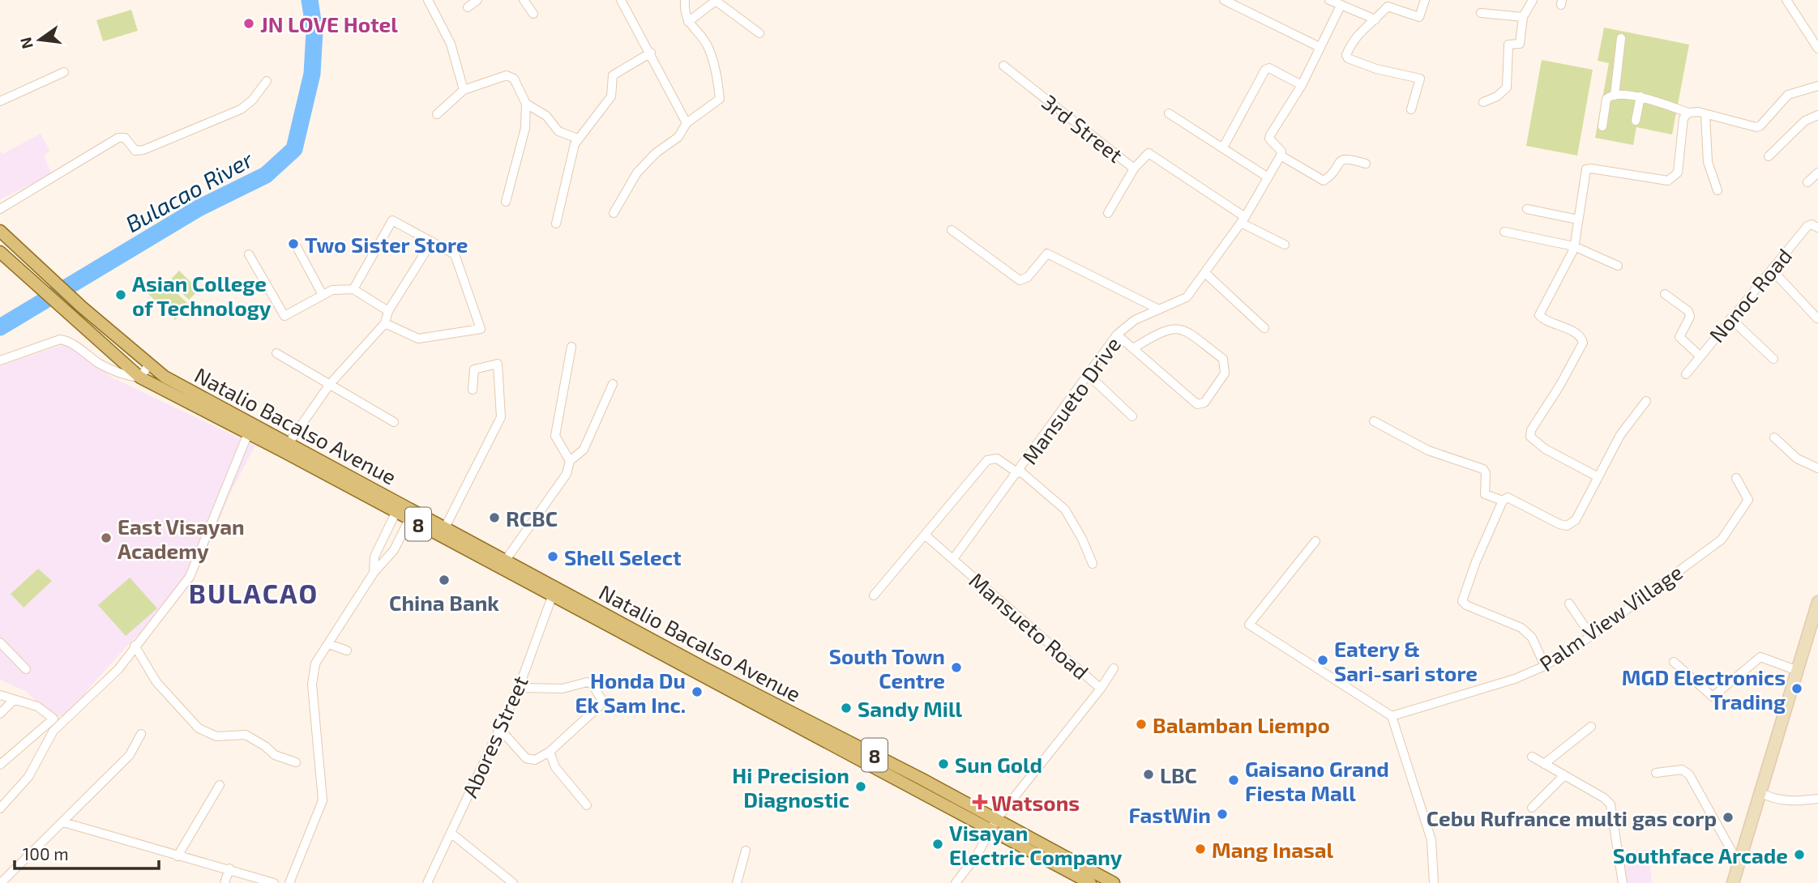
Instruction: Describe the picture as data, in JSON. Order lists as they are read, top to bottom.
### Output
{
  "streets": {
    "main road": ["Natalio Bacalso Avenue", "8"],
    "street": [
      "3rd Street",
      "Nonoc Road",
      "Mansueto Drive",
      "Palm View Village",
      "Mansueto Road",
      "Abores Street"
    ]
  },
  "crossings": [
    ["3rd Street", "Mansueto Drive"],
    ["Mansueto Drive", "Mansueto Road"],
    ["Natalio Bacalso Avenue", "Mansueto Road"],
    ["Natalio Bacalso Avenue", "Abores Street"]
  ],
  "districts": ["BULACAO"],
  "water": ["Bulacao River"],
  "places": {
    "other": [
      "JN LOVE Hotel",
      "Two Sister Store",
      "Asian College of Technology",
      "RCBC",
      "East Visayan Academy",
      "Shell Select",
      "China Bank",
      "Eatery & Sari-sari store",
      "South Town Centre",
      "MGD Electronics Trading",
      "Honda Du Ek Sam Inc.",
      "Sandy Mill",
      "Balamban Liempo",
      "Sun Gold",
      "LBC",
      "Gaisano Grand Fiesta Mall",
      "Hi Precision Diagnostic",
      "FastWin",
      "Cebu Rufrance multi gas corp",
      "Visayan Electric Company",
      "Mang Inasal",
      "Southface Arcade"
    ],
    "health": ["Watsons"]
  },
  "scale_bar": "100 m",
  "north": "left"
}
